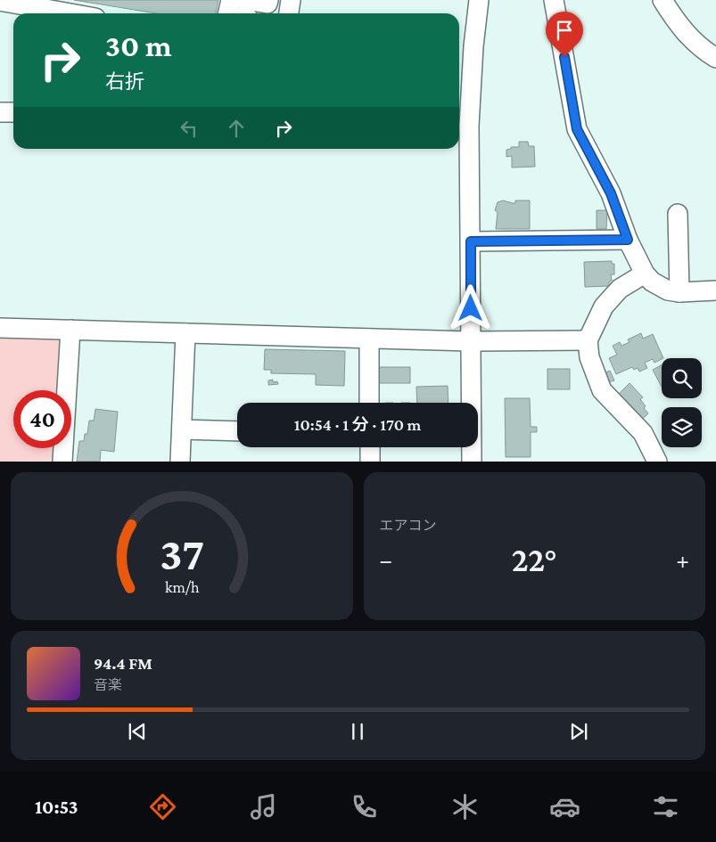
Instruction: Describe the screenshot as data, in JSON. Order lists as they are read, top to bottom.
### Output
{
  "page": {
    "turn": ["30 m", "右折"],
    "limit": "40",
    "trip": "10:54 · 1 分 · 170 m",
    "tile": "エアコン",
    "heat": ["−", "22°", "+"],
    "song": ["94.4 FM", "音楽"],
    "tabs": "10:53",
    "gauge": ["37", "km/h"]
  }
}
